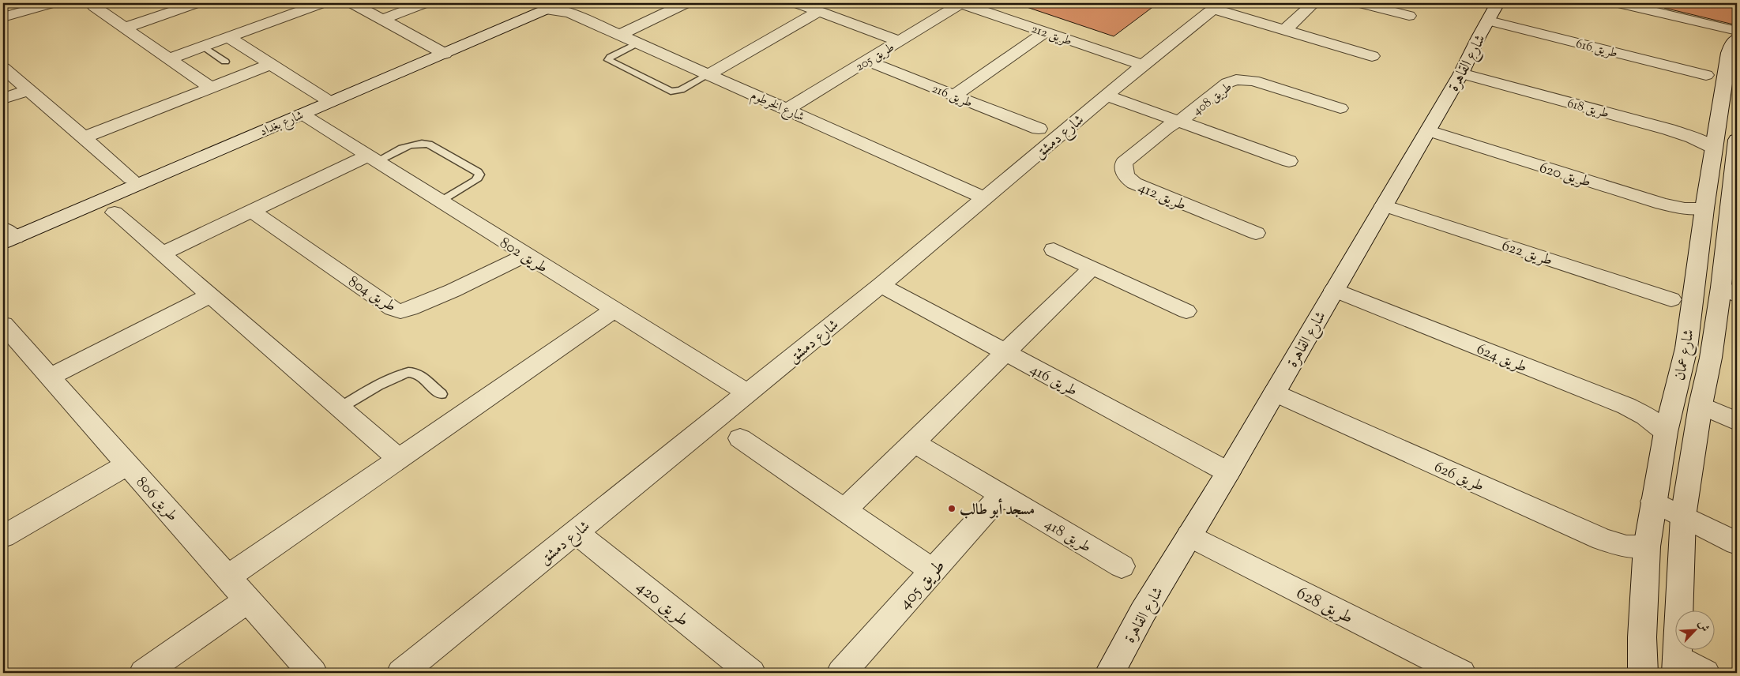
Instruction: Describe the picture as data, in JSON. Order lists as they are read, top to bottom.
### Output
{
  "streets": {
    "street": [
      "طريق 212",
      "طريق 616",
      "طريق 205",
      "شارع القاهرة",
      "طريق 216",
      "طريق 408",
      "شارع الخرطوم",
      "طريق 618",
      "شارع بغداد",
      "شارع دمشق",
      "طريق 620",
      "طريق 412",
      "طريق 622",
      "طريق 802",
      "طريق 804",
      "شارع عمان",
      "طريق 624",
      "طريق 416",
      "طريق 626",
      "طريق 806",
      "طريق 418",
      "طريق 405",
      "طريق 420",
      "طريق 628"
    ]
  },
  "crossings": [
    ["طريق 212", "طريق 205"],
    ["طريق 212", "شارع دمشق"],
    ["طريق 616", "شارع القاهرة"],
    ["طريق 205", "طريق 216"],
    ["طريق 205", "شارع الخرطوم"],
    ["شارع القاهرة", "طريق 618"],
    ["شارع القاهرة", "طريق 620"],
    ["شارع القاهرة", "طريق 622"],
    ["شارع القاهرة", "طريق 624"],
    ["شارع القاهرة", "طريق 416"],
    ["شارع القاهرة", "طريق 626"],
    ["شارع القاهرة", "طريق 628"],
    ["طريق 408", "شارع دمشق"],
    ["طريق 408", "طريق 412"],
    ["شارع الخرطوم", "شارع بغداد"],
    ["شارع الخرطوم", "شارع دمشق"],
    ["طريق 618", "شارع عمان"],
    ["شارع بغداد", "طريق 802"],
    ["شارع دمشق", "طريق 802"],
    ["شارع دمشق", "طريق 416"],
    ["شارع دمشق", "طريق 420"],
    ["طريق 620", "شارع عمان"],
    ["طريق 802", "طريق 804"],
    ["شارع عمان", "طريق 624"],
    ["شارع عمان", "طريق 626"],
    ["طريق 418", "طريق 405"]
  ],
  "places": ["مسجد أبو طالب"],
  "north": "top right"
}
